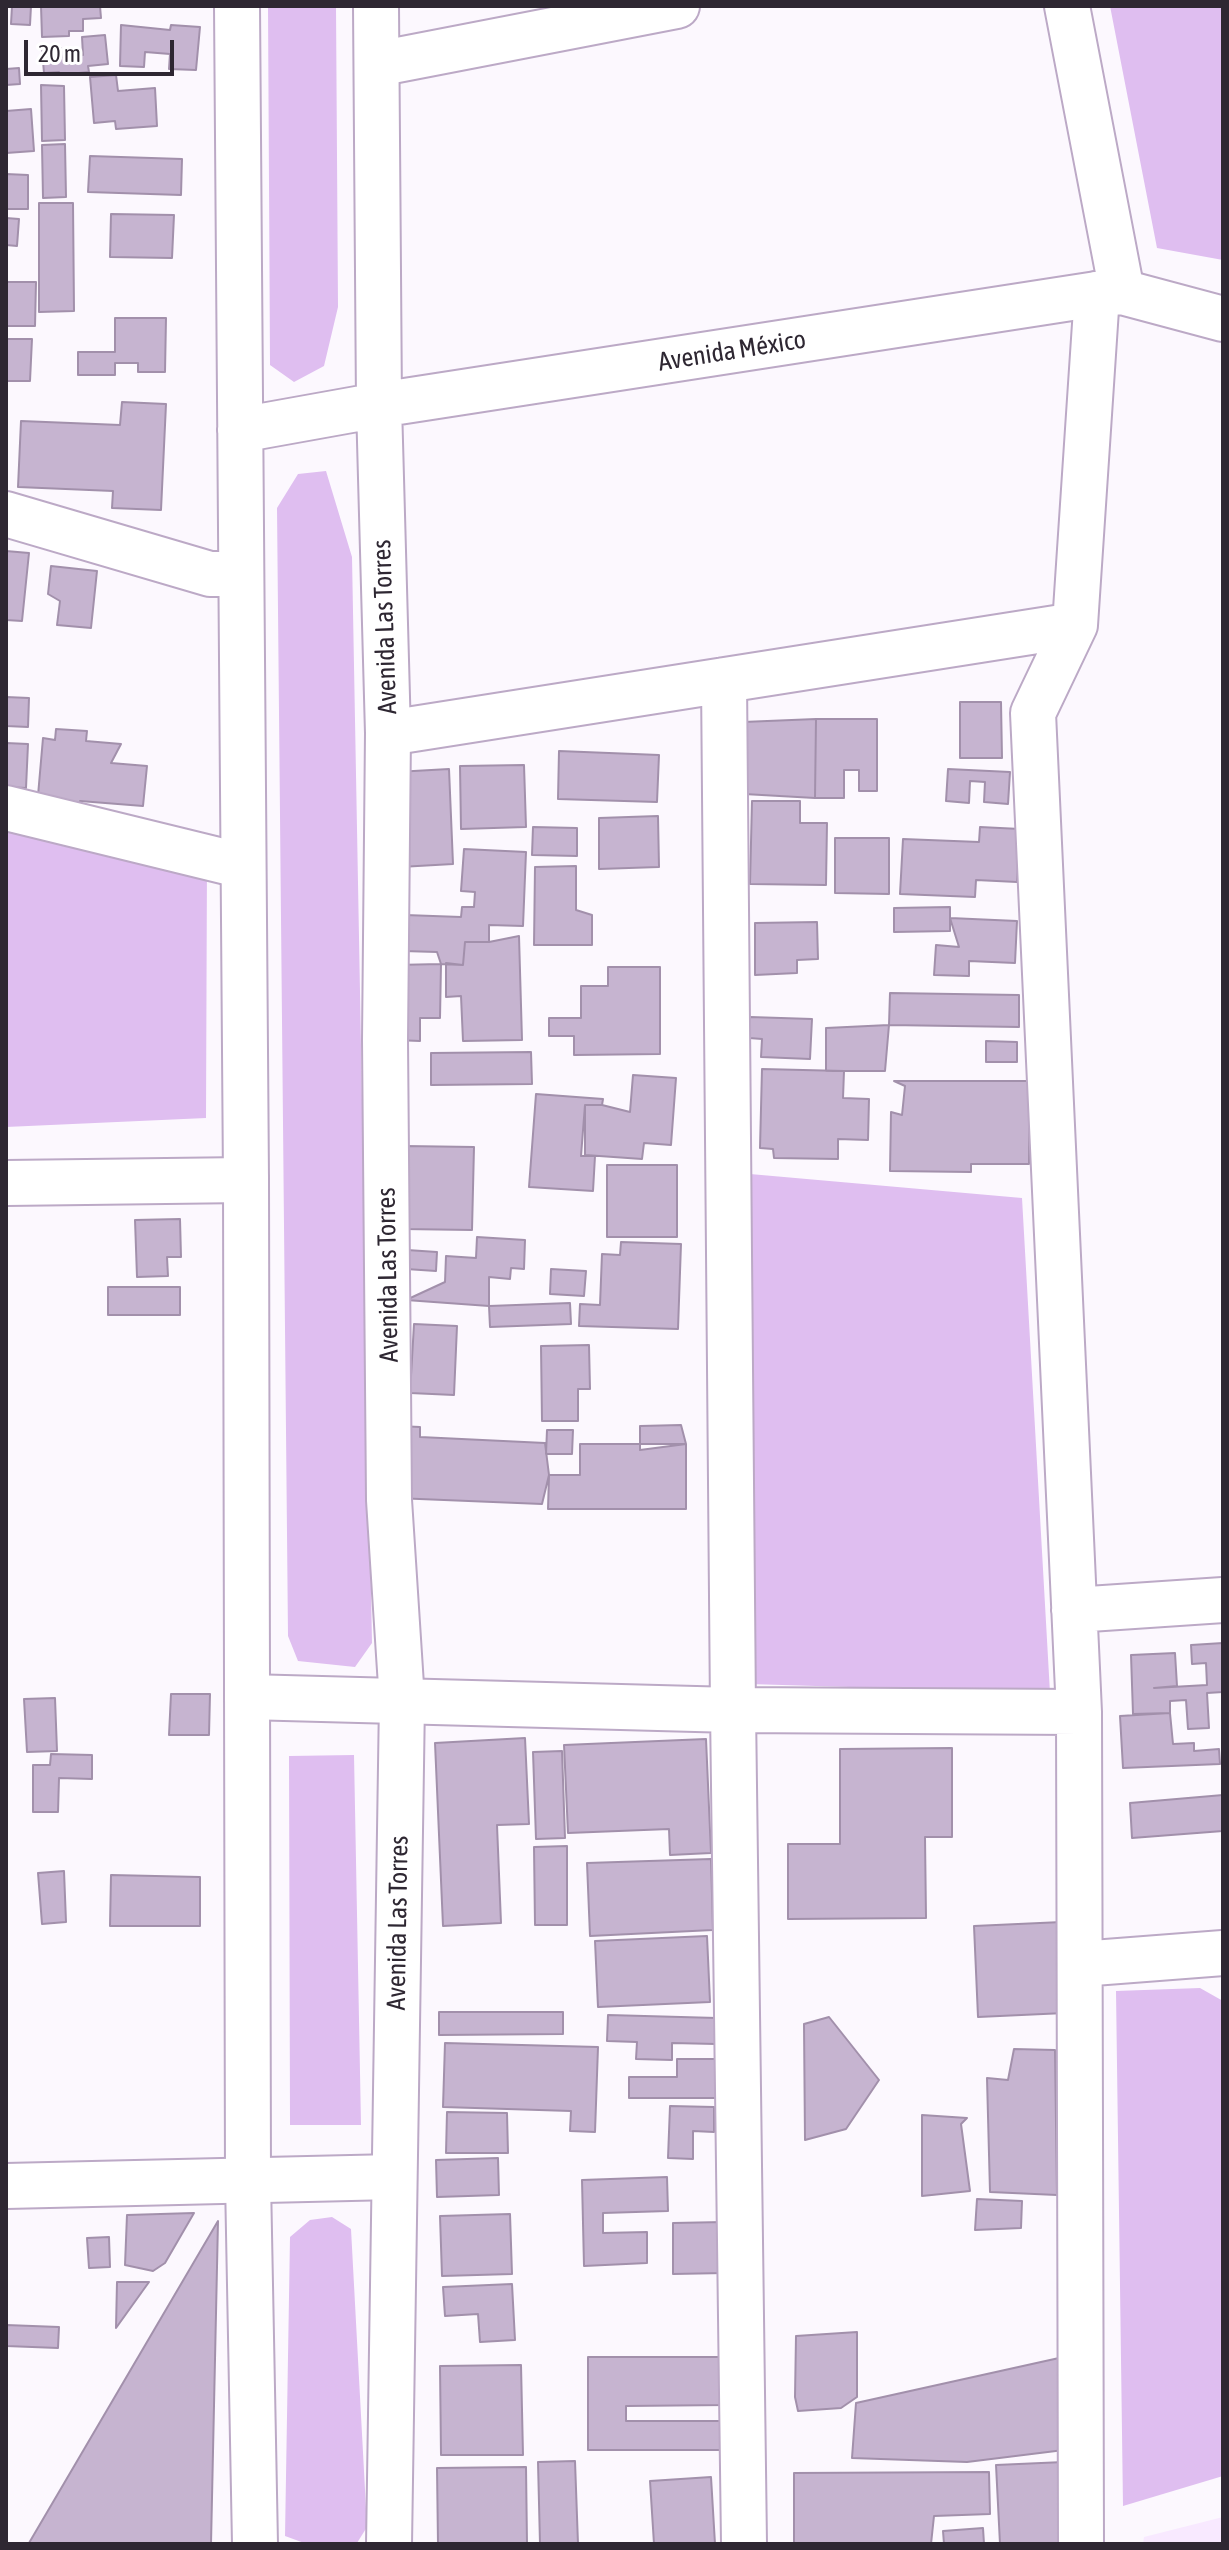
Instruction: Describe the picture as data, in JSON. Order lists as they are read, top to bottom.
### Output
{
  "streets": {
    "street": ["Avenida México", "Avenida Las Torres"]
  },
  "crossings": [
    ["Avenida México", "Avenida Las Torres"]
  ],
  "scale_bar": "20 m"
}
